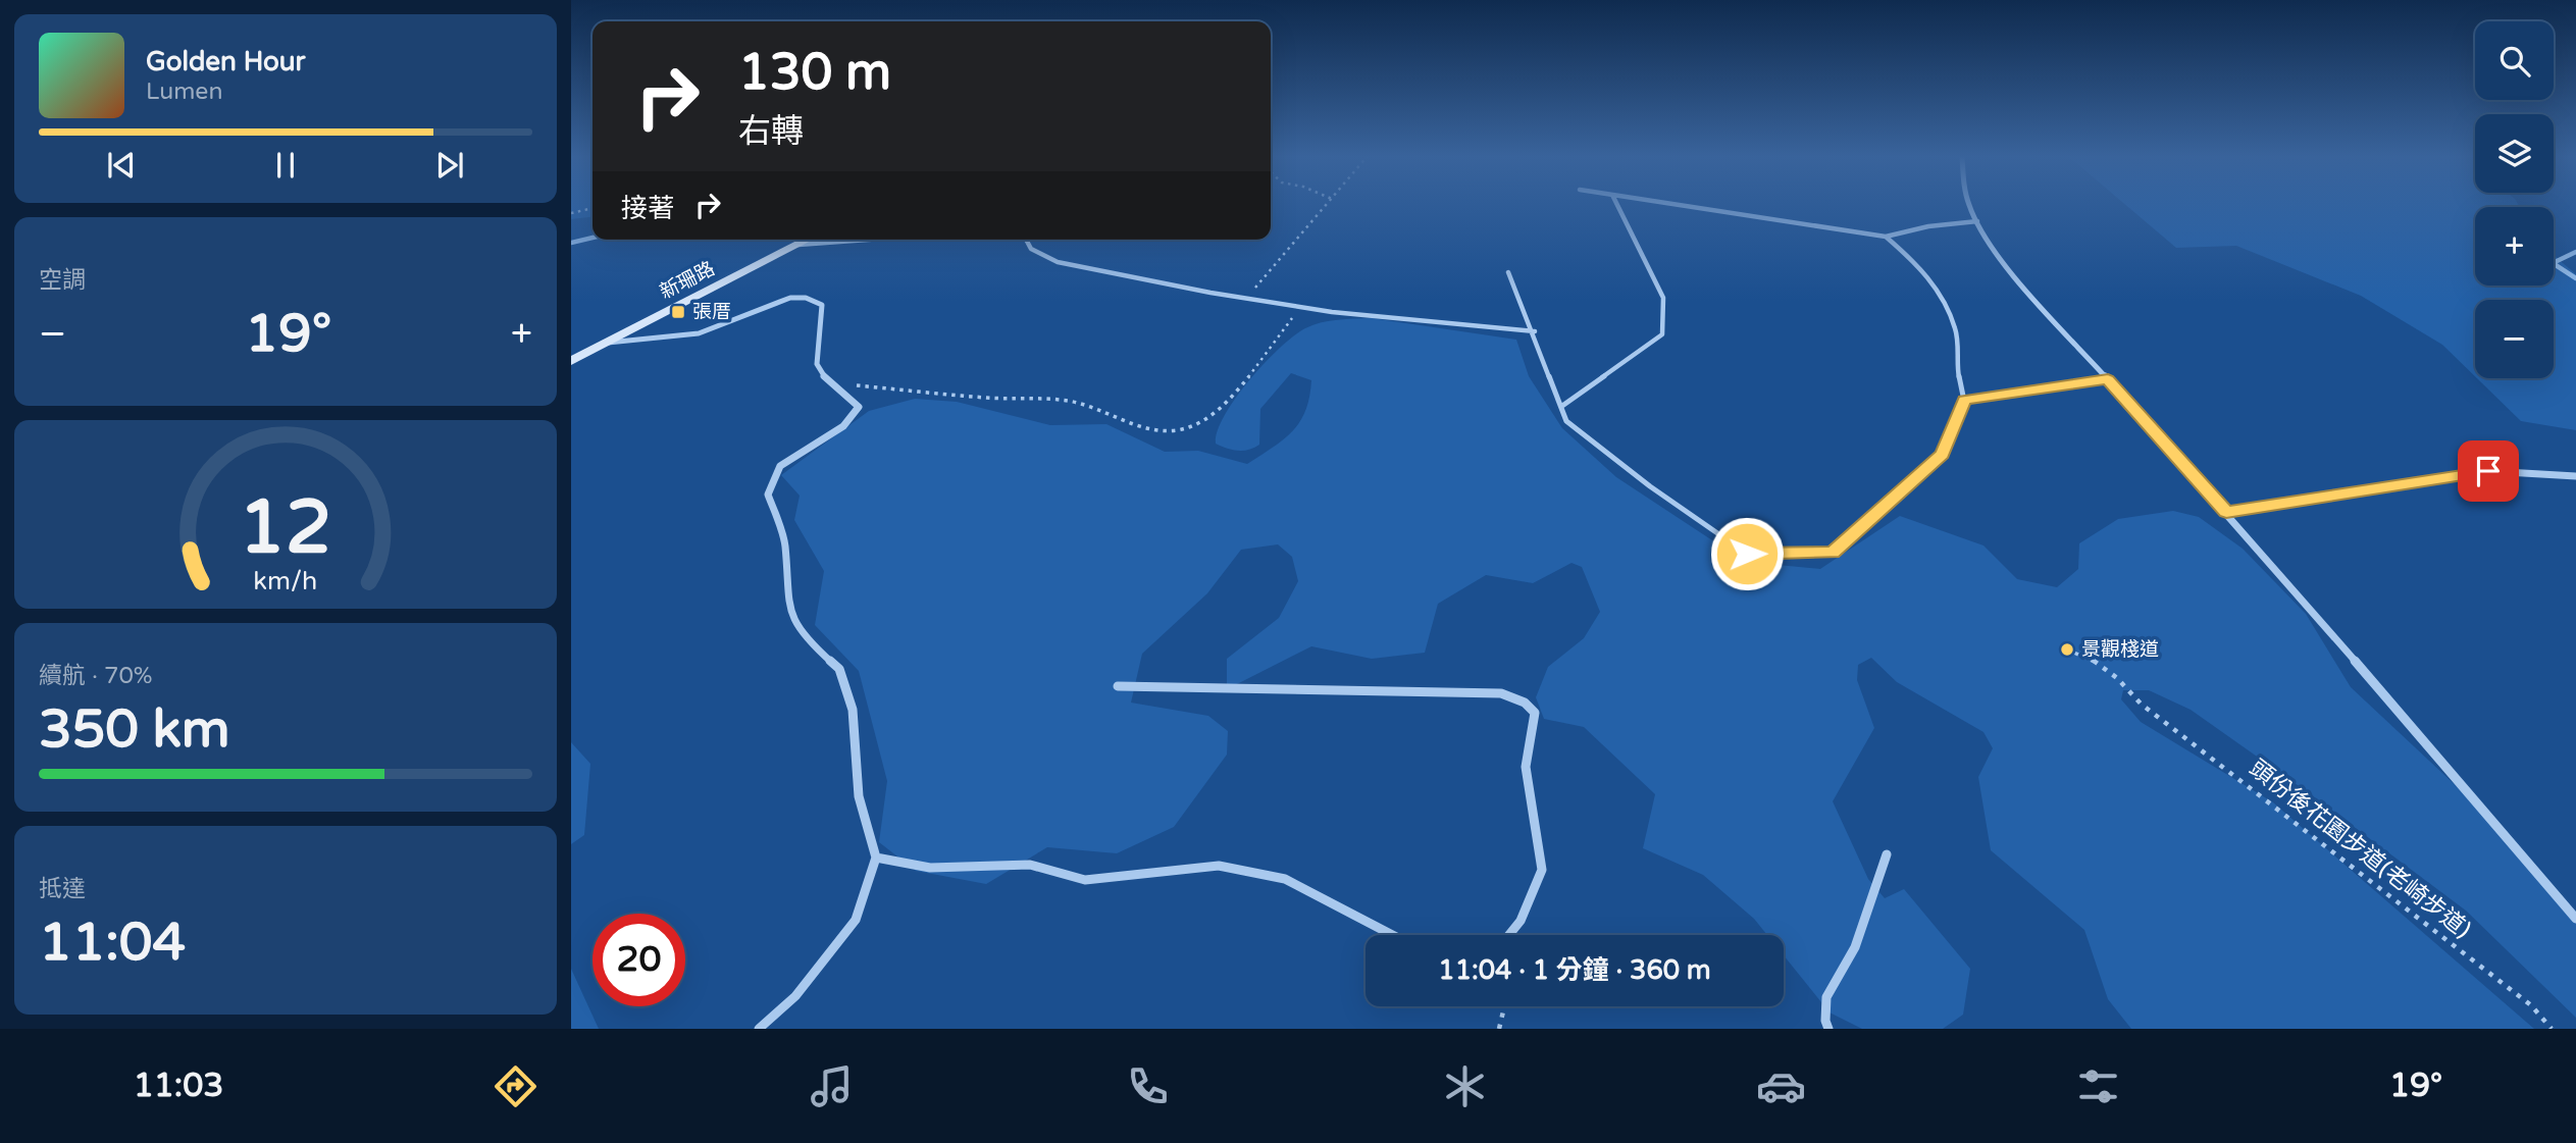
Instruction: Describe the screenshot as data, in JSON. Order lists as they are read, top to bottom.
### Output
{
  "streets": {
    "street": ["新珊路"],
    "path": ["頭份後花園步道(老崎步道)"]
  },
  "places": {
    "transit": ["張厝"],
    "other": ["景觀棧道"]
  },
  "page": {
    "map_buttons": ["+", "−"],
    "turn": ["130 m", "右轉"],
    "song": ["Golden Hour", "Lumen"],
    "then": "接著",
    "tile": [
      "空調",
      ["續航 · 70%", "350 km"],
      ["抵達", "11:04"]
    ],
    "heat": ["−", "19°", "+"],
    "limit": "20",
    "trip": "11:04 · 1 分鐘 · 360 m",
    "tabs": ["11:03", "19°"],
    "gauge": ["12", "km/h"]
  }
}
